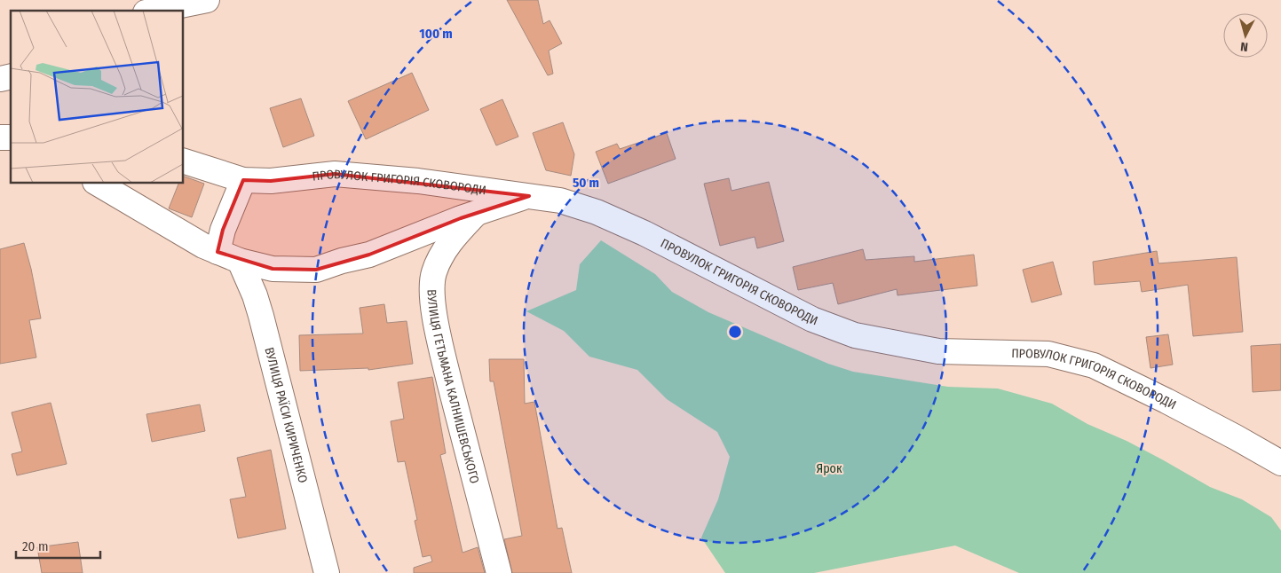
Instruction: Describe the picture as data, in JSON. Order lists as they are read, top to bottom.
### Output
{
  "streets": {
    "street": ["ПРОВУЛОК ГРИГОРІЯ СКОВОРОДИ", "ВУЛИЦЯ ГЕТЬМАНА КАЛНИШЕВСЬКОГО", "ВУЛИЦЯ РАЇСИ КИРИЧЕНКО"]
  },
  "parks": ["Ярок"],
  "scale_bar": "20 m",
  "north": "bottom",
  "rings": ["100 m", "50 m"]
}
